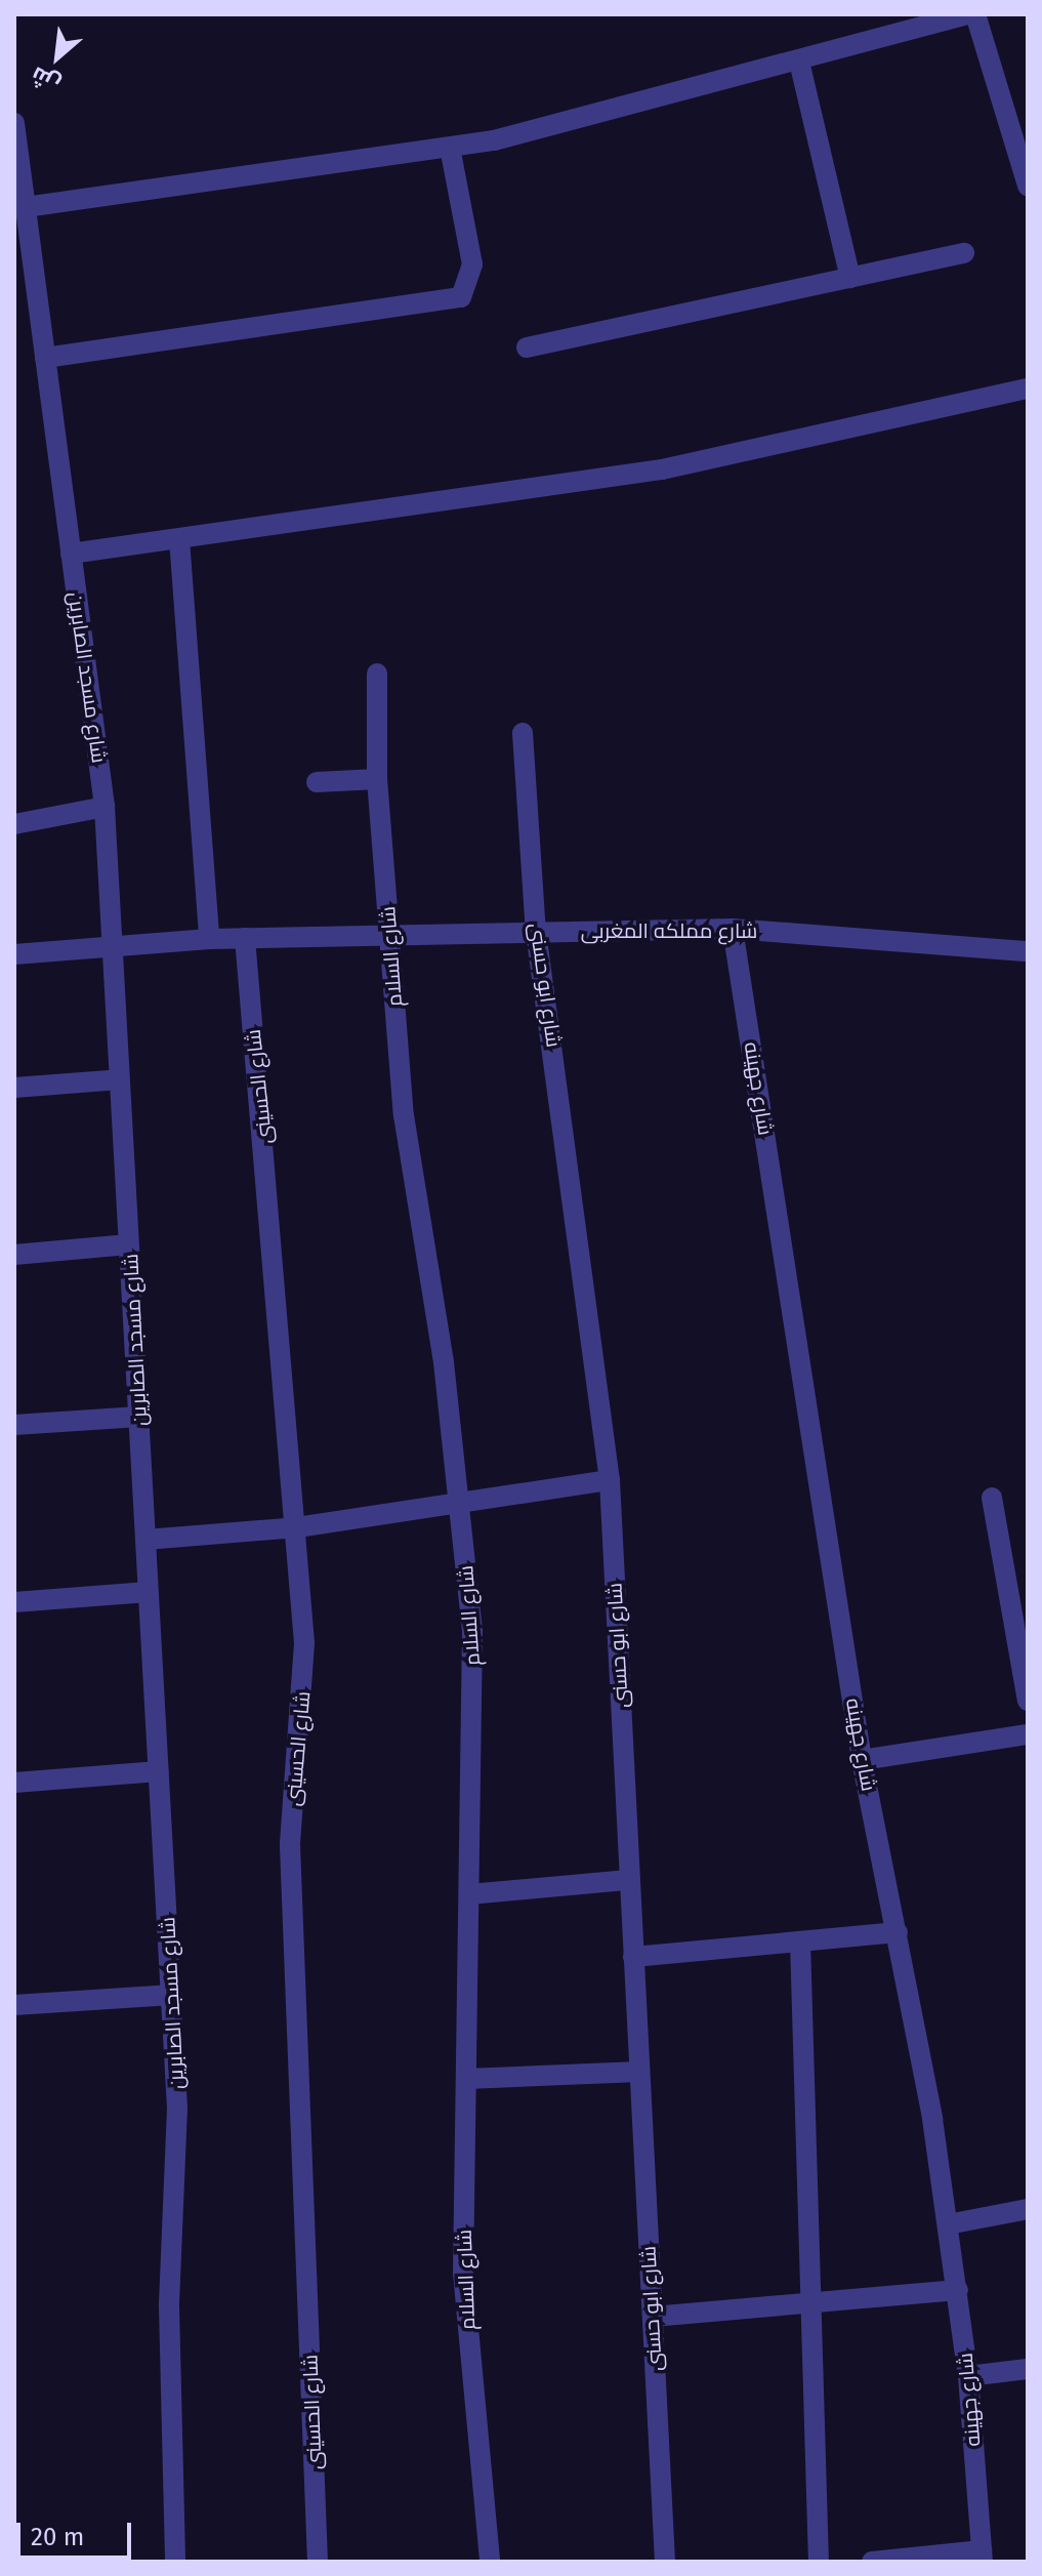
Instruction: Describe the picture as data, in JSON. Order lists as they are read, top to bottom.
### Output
{
  "streets": {
    "street": [
      "شارع مسجد الصابرين",
      "شارع مملكه المغربى",
      "شارع السلام",
      "شارع ابو حسنى",
      "شارع الحسينى",
      "شارع جهينه"
    ]
  },
  "crossings": [
    ["شارع مسجد الصابرين", "شارع مملكه المغربى"],
    ["شارع مملكه المغربى", "شارع السلام"],
    ["شارع مملكه المغربى", "شارع ابو حسنى"],
    ["شارع مملكه المغربى", "شارع الحسينى"],
    ["شارع مملكه المغربى", "شارع جهينه"]
  ],
  "scale_bar": "20 m",
  "north": "bottom left"
}
